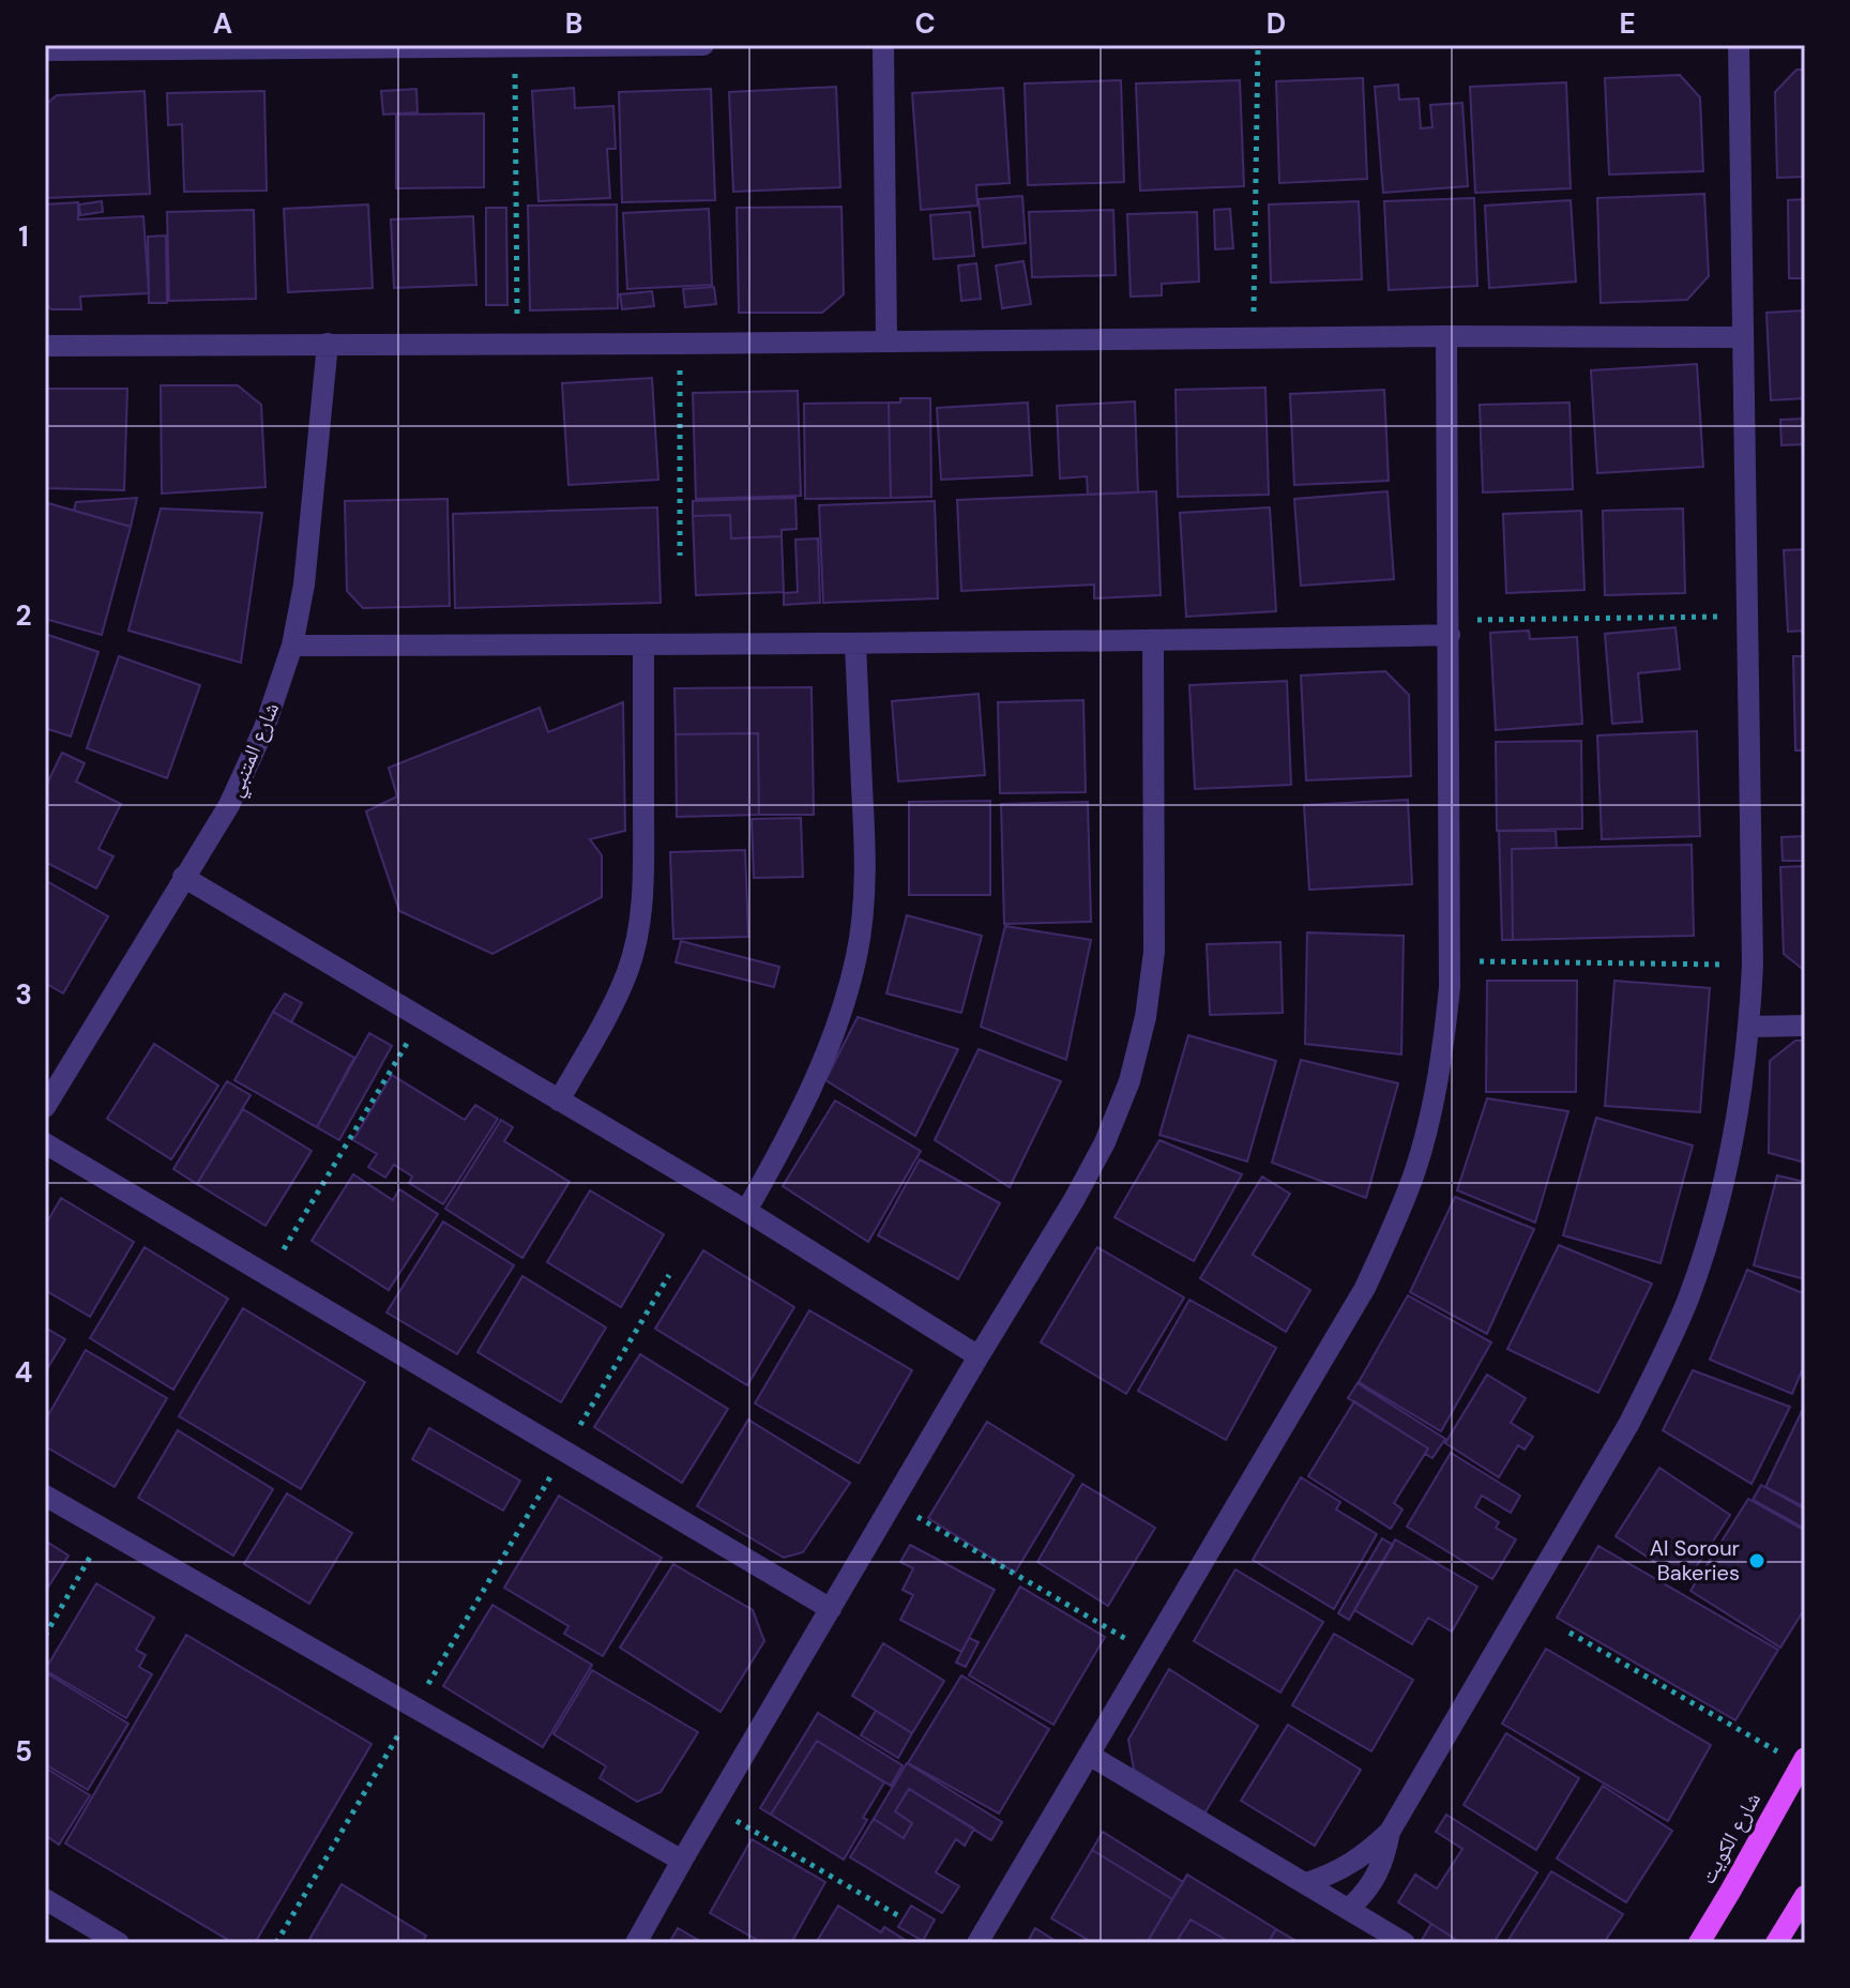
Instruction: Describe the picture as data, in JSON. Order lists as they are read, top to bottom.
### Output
{
  "streets": {
    "main road": ["شارع الكويت"],
    "street": ["شارع المتنبي"]
  },
  "places": ["Al Sorour Bakeries"],
  "grid": {
    "columns": [
      "A",
      "B",
      "C",
      "D",
      "E"
    ],
    "rows": [
      "1",
      "2",
      "3",
      "4",
      "5"
    ]
  }
}
